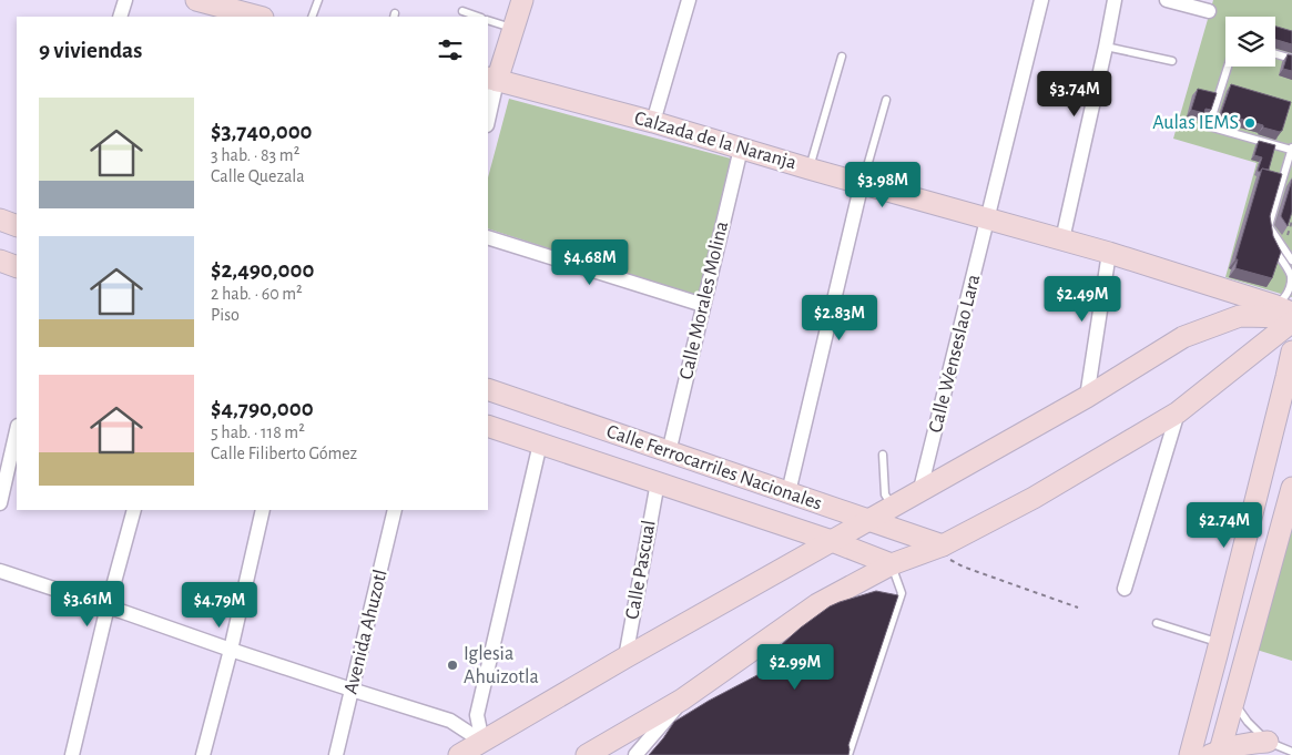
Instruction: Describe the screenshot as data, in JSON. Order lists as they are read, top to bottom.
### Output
{
  "streets": {
    "main road": ["Calzada de la Naranja", "Calle Ferrocarriles Nacionales"],
    "street": [
      "Calle Morales Molina",
      "Calle Wenseslao Lara",
      "Calle Pascual",
      "Avenida Ahuzotl"
    ]
  },
  "crossings": [
    ["Calzada de la Naranja", "Calle Morales Molina"],
    ["Calzada de la Naranja", "Calle Wenseslao Lara"],
    ["Calle Morales Molina", "Calle Ferrocarriles Nacionales"],
    ["Calle Ferrocarriles Nacionales", "Calle Pascual"]
  ],
  "places": ["Aulas IEMS", "Iglesia Ahuizotla"],
  "page": {
    "heading": "9 viviendas",
    "price": [
      "$3.74M",
      "$3.98M",
      "$4.68M",
      "$2.49M",
      "$2.83M",
      "$2.74M",
      "$3.61M",
      "$4.79M",
      "$2.99M"
    ],
    "list": [
      {
        "name": "$3,740,000",
        "note": "3 hab. · 83 m² · Calle Quezala"
      },
      {
        "name": "$2,490,000",
        "note": "2 hab. · 60 m² · Piso"
      },
      {
        "name": "$4,790,000",
        "note": "5 hab. · 118 m² · Calle Filiberto Gómez"
      }
    ]
  }
}
